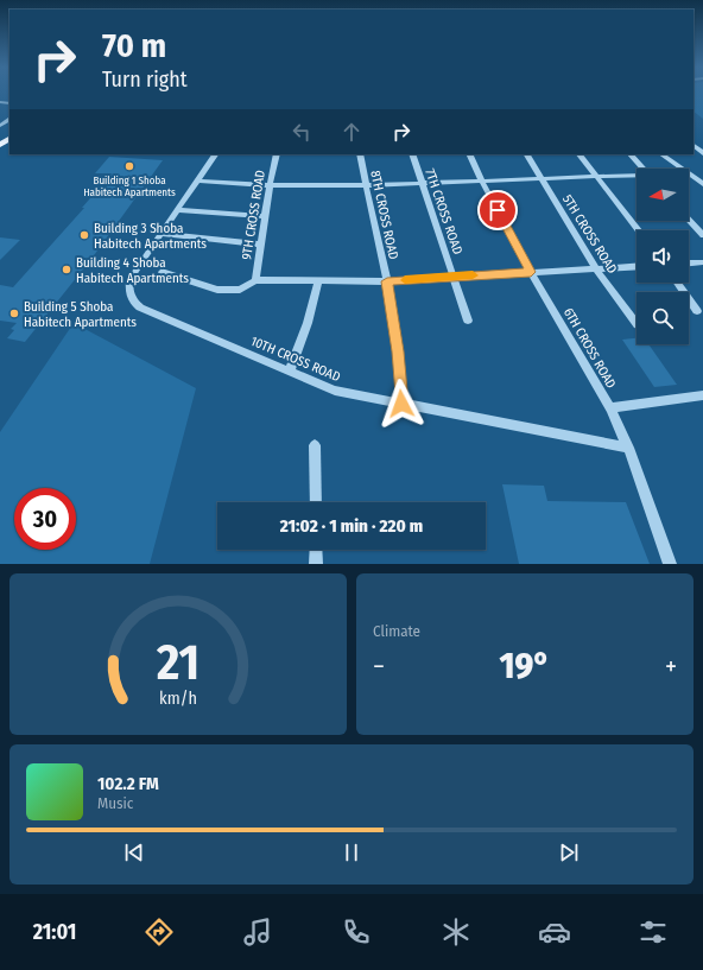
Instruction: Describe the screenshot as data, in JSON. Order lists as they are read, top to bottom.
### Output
{
  "streets": {
    "street": [
      "7TH CROSS ROAD",
      "9TH CROSS ROAD",
      "8TH CROSS ROAD",
      "5TH CROSS ROAD",
      "6TH CROSS ROAD",
      "10TH CROSS ROAD"
    ]
  },
  "crossings": [
    ["8TH CROSS ROAD", "10TH CROSS ROAD"],
    ["6TH CROSS ROAD", "10TH CROSS ROAD"]
  ],
  "places": [
    "Building 1 Shoba Habitech Apartments",
    "Building 3 Shoba Habitech Apartments",
    "Building 4 Shoba Habitech Apartments",
    "Building 5 Shoba Habitech Apartments"
  ],
  "north": "left",
  "page": {
    "turn": ["70 m", "Turn right"],
    "limit": "30",
    "trip": "21:02 · 1 min · 220 m",
    "tile": "Climate",
    "heat": ["−", "19°", "+"],
    "song": ["102.2 FM", "Music"],
    "tabs": "21:01",
    "gauge": ["21", "km/h"]
  }
}
